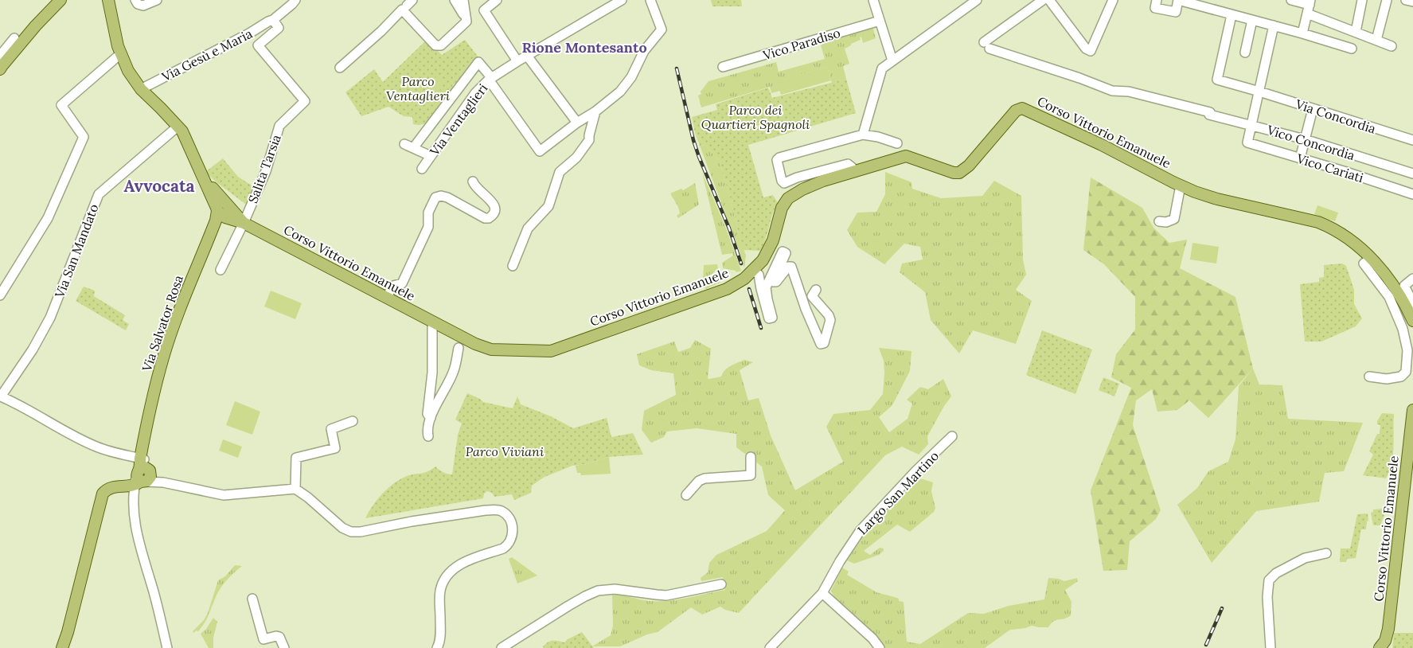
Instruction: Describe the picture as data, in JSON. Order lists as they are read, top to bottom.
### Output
{
  "streets": {
    "main road": ["Corso Vittorio Emanuele", "Via Salvator Rosa"],
    "street": [
      "Vico Paradiso",
      "Via Gesù e Maria",
      "Via Concordia",
      "Via Ventaglieri",
      "Vico Concordia",
      "Vico Cariati",
      "Salita Tarsia",
      "Via San Mandato",
      "Largo San Martino"
    ]
  },
  "crossings": [
    ["Via Gesù e Maria", "Salita Tarsia"],
    ["Corso Vittorio Emanuele", "Salita Tarsia"],
    ["Vico Concordia", "Vico Cariati"]
  ],
  "districts": ["Rione Montesanto", "Avvocata"],
  "parks": ["Parco Ventaglieri", "Parco dei Quartieri Spagnoli", "Parco Viviani"]
}
